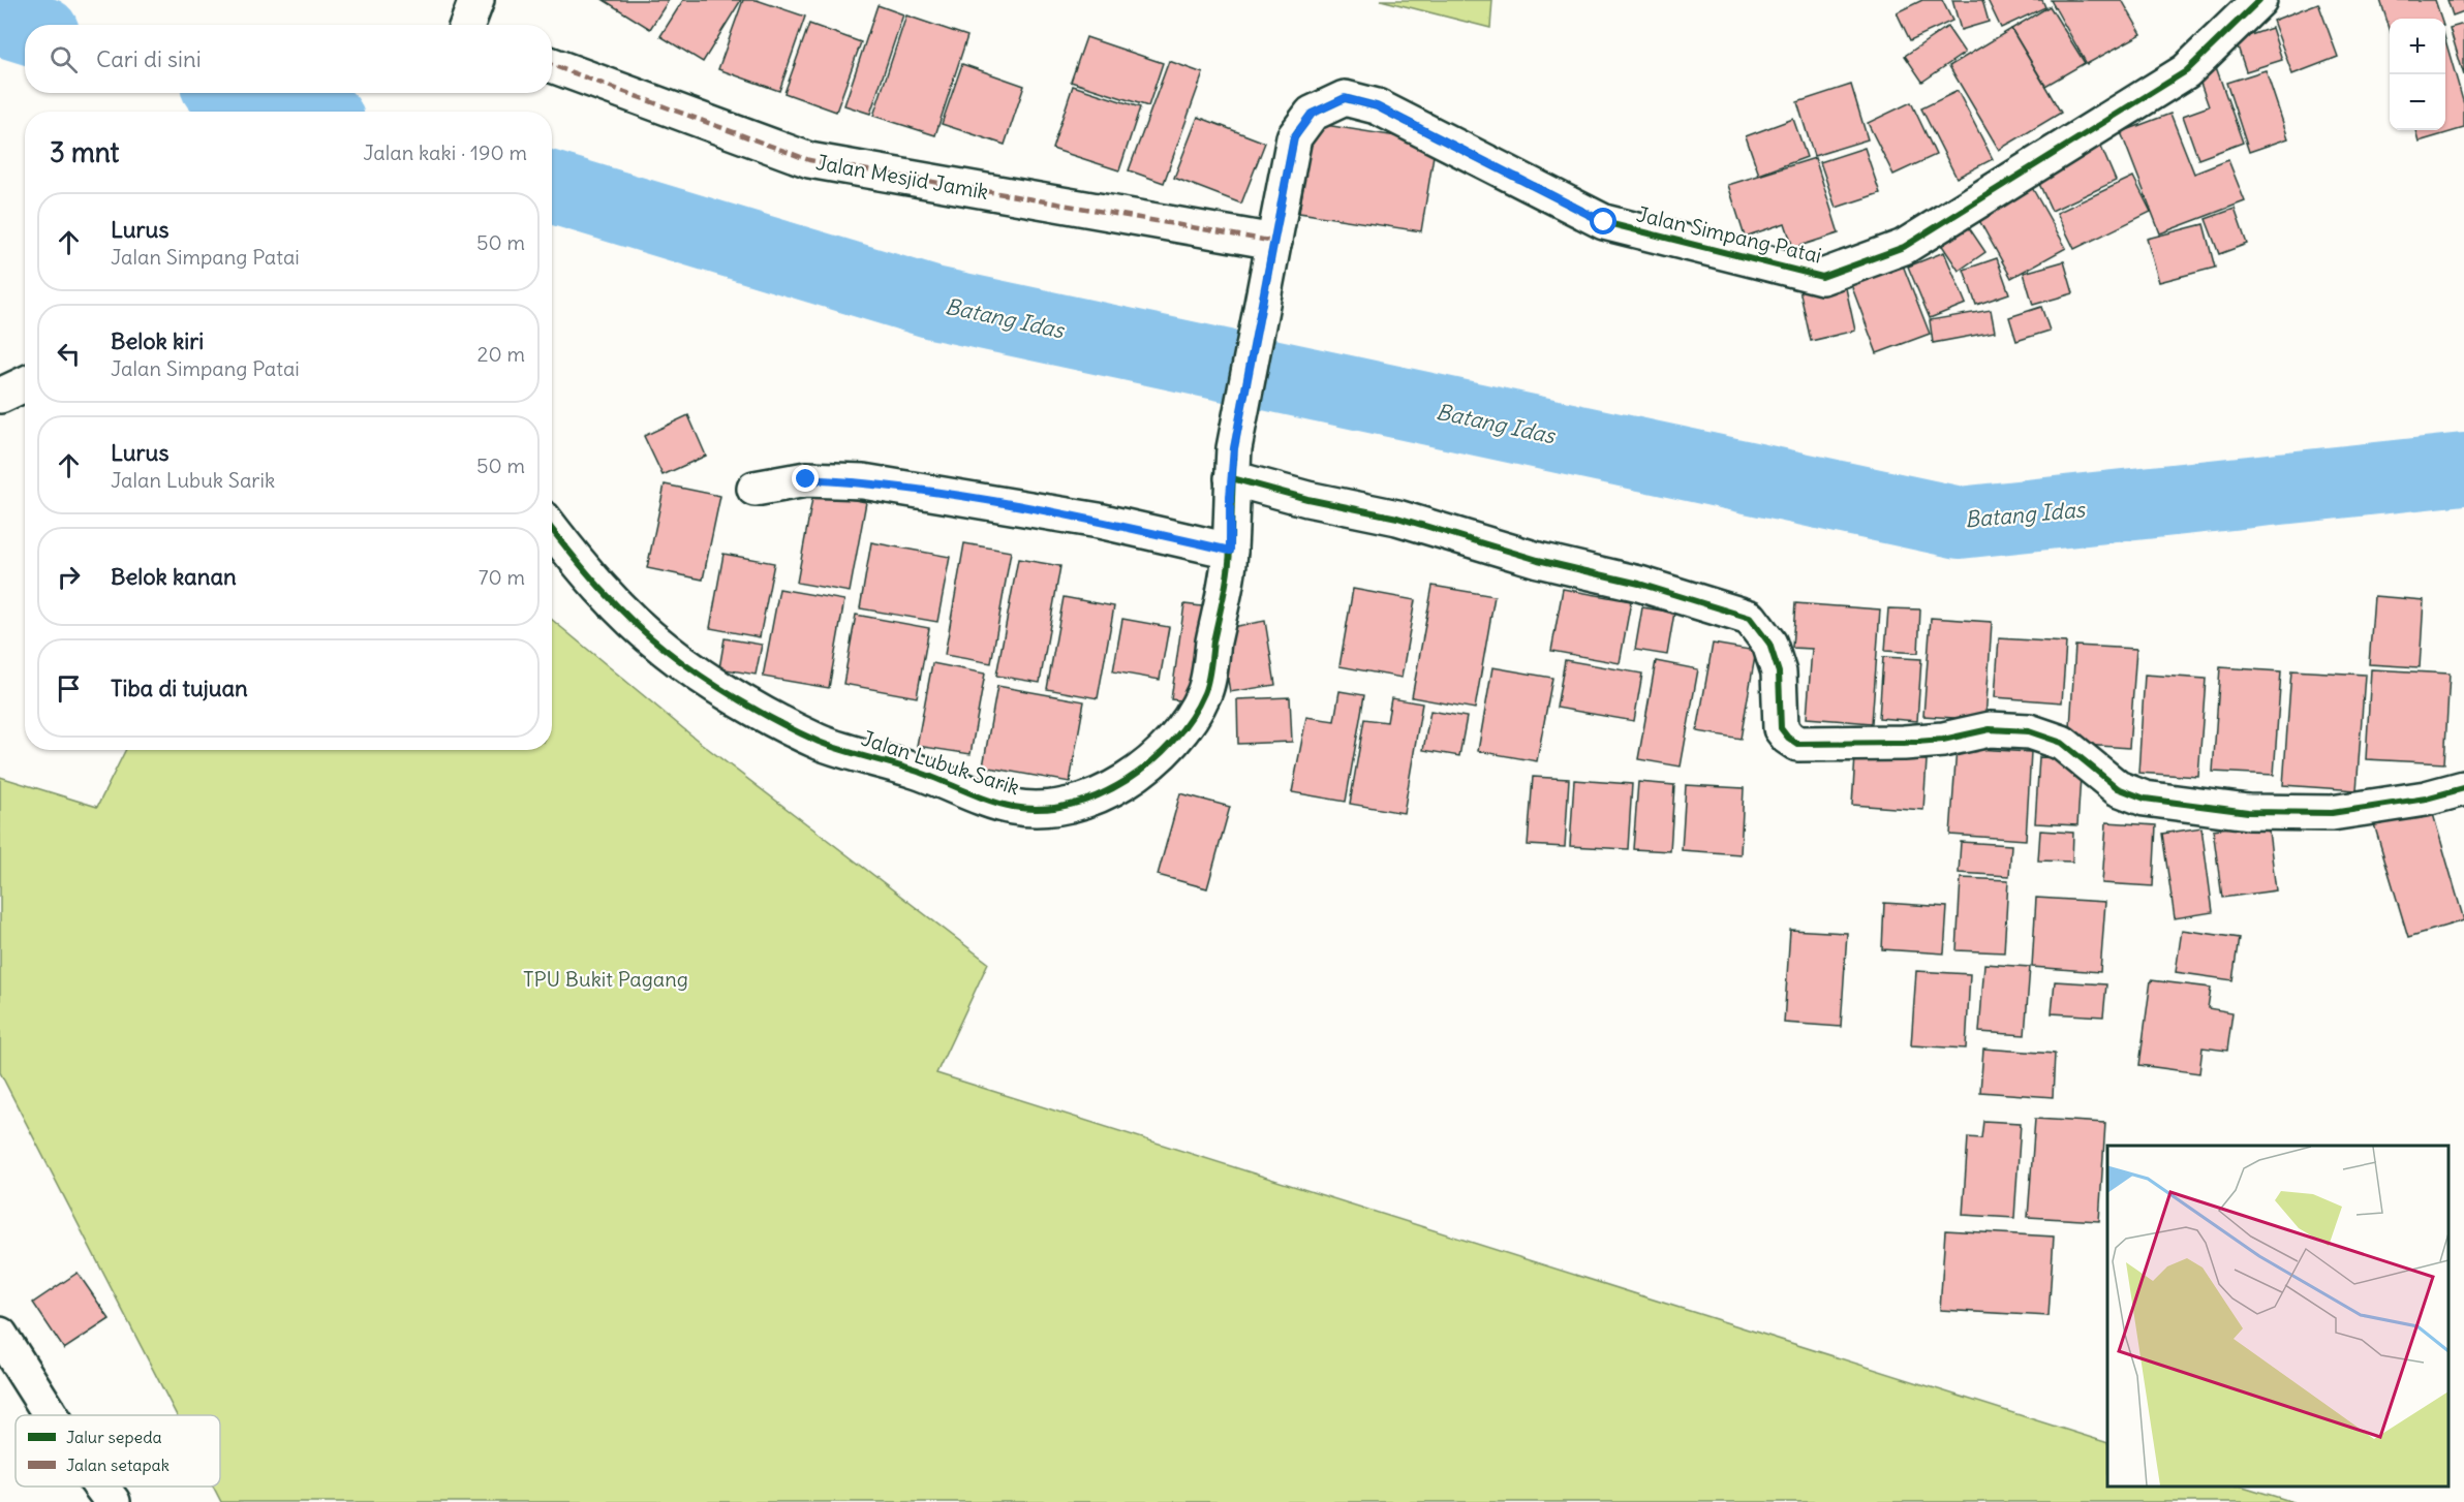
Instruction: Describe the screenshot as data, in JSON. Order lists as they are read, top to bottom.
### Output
{
  "streets": {
    "street": ["Jalan Mesjid Jamik", "Jalan Simpang Patai", "Jalan Lubuk Sarik"]
  },
  "crossings": [
    ["Jalan Mesjid Jamik", "Jalan Simpang Patai"],
    ["Jalan Mesjid Jamik", "Jalan Lubuk Sarik"],
    ["Jalan Simpang Patai", "Jalan Lubuk Sarik"]
  ],
  "water": ["Batang Idas"],
  "parks": ["TPU Bukit Pagang"],
  "legend": ["Jalur sepeda", "Jalan setapak"],
  "page": {
    "map_buttons": ["+", "−"],
    "search": "Cari di sini",
    "heading": ["3 mnt", "Jalan kaki · 190 m"],
    "list": [
      ["Lurus", "Jalan Simpang Patai", "50 m"],
      ["Belok kiri", "Jalan Simpang Patai", "20 m"],
      ["Lurus", "Jalan Lubuk Sarik", "50 m"],
      ["Belok kanan", "70 m"],
      "Tiba di tujuan"
    ]
  }
}
